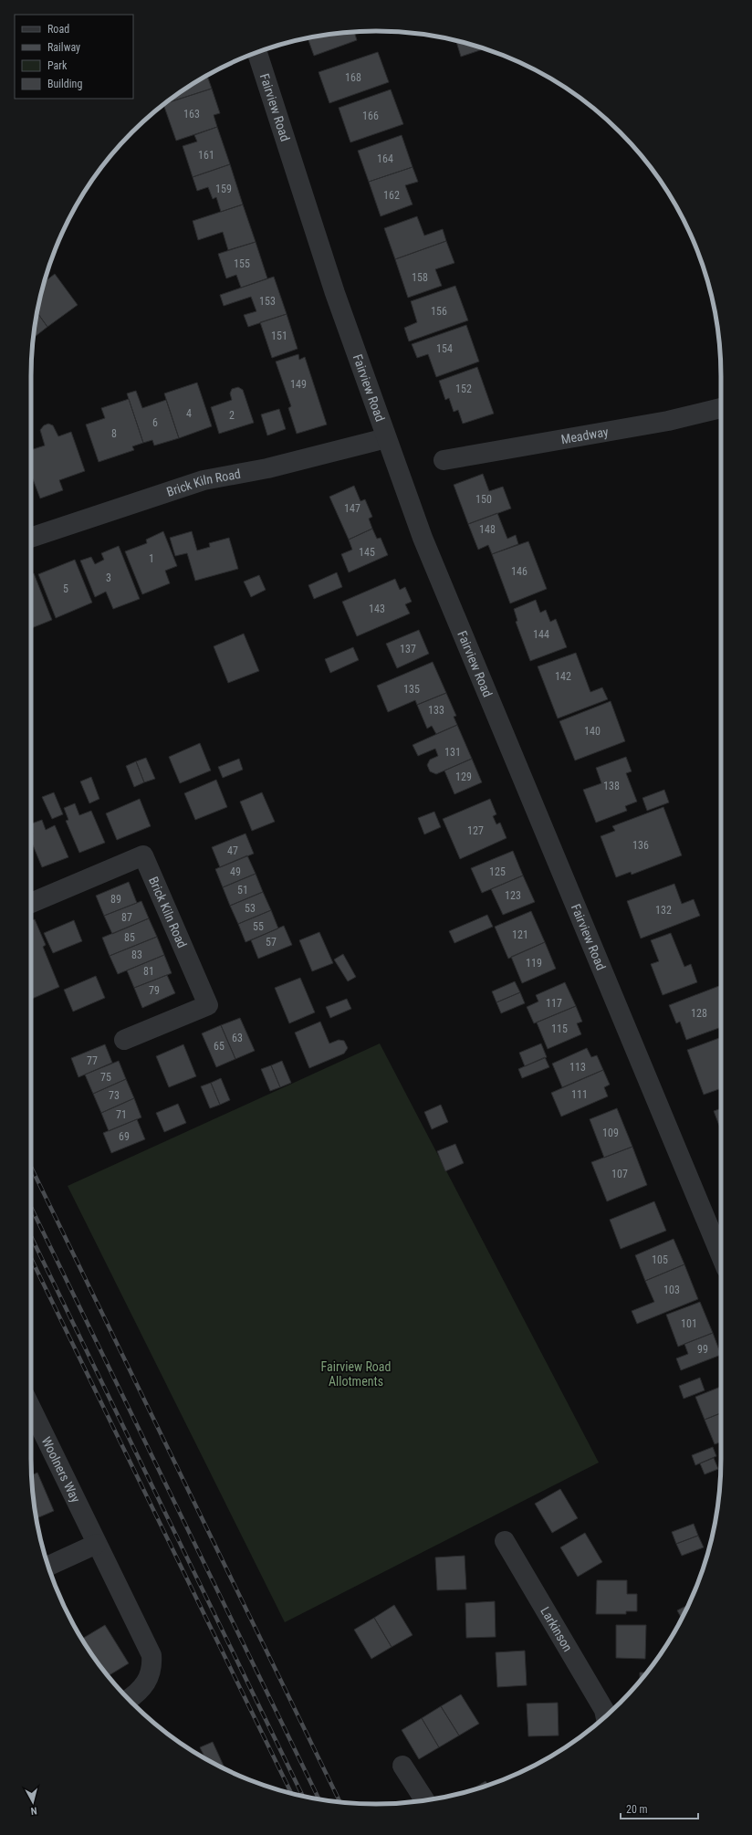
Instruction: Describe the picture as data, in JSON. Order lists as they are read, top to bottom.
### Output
{
  "streets": {
    "street": [
      "Fairview Road",
      "Meadway",
      "Brick Kiln Road",
      "Woolners Way",
      "Larkinson"
    ]
  },
  "crossings": [
    ["Fairview Road", "Brick Kiln Road"]
  ],
  "parks": ["Fairview Road Allotments"],
  "house_numbers": [
    "168",
    "163",
    "166",
    "161",
    "164",
    "159",
    "162",
    "155",
    "158",
    "153",
    "156",
    "151",
    "154",
    "149",
    "152",
    "4",
    "2",
    "6",
    "8",
    "150",
    "147",
    "148",
    "145",
    "1",
    "146",
    "3",
    "5",
    "143",
    "144",
    "137",
    "142",
    "135",
    "133",
    "140",
    "131",
    "129",
    "138",
    "127",
    "136",
    "47",
    "49",
    "125",
    "51",
    "123",
    "89",
    "53",
    "132",
    "87",
    "55",
    "121",
    "85",
    "57",
    "83",
    "119",
    "81",
    "79",
    "117",
    "128",
    "115",
    "63",
    "65",
    "77",
    "113",
    "75",
    "111",
    "73",
    "71",
    "109",
    "69",
    "107",
    "105",
    "103",
    "101",
    "99"
  ],
  "legend": [
    "Road",
    "Railway",
    "Park",
    "Building"
  ],
  "scale_bar": "20 m",
  "north": "bottom"
}
